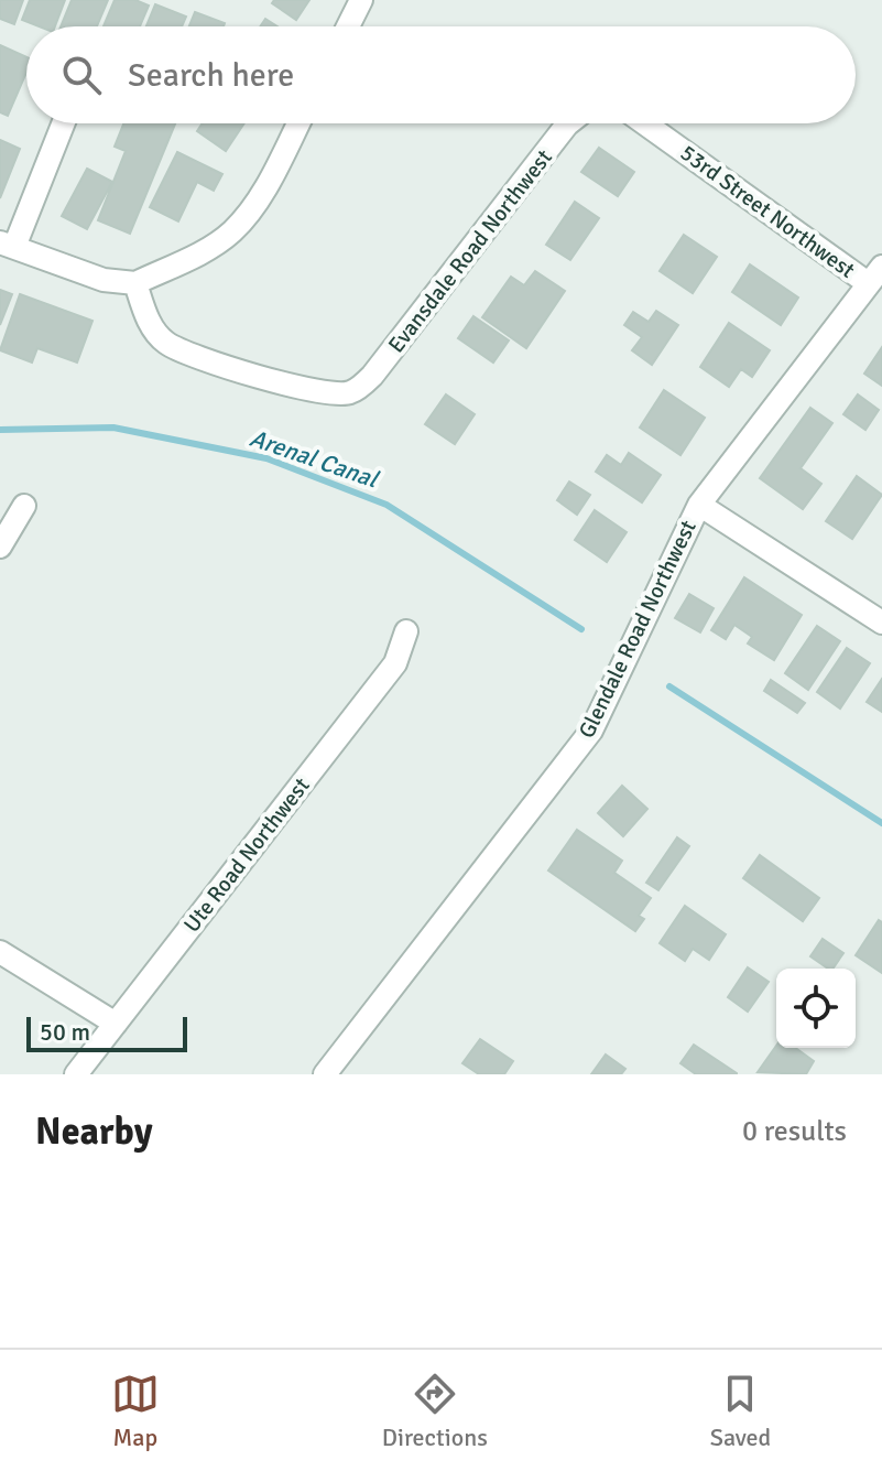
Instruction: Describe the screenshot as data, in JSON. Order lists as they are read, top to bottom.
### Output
{
  "streets": {
    "street": [
      "53rd Street Northwest",
      "Evansdale Road Northwest",
      "Glendale Road Northwest",
      "Ute Road Northwest"
    ]
  },
  "crossings": [
    ["53rd Street Northwest", "Glendale Road Northwest"]
  ],
  "water": ["Arenal Canal"],
  "scale_bar": "50 m",
  "page": {
    "search": "Search here",
    "scale": "50 m",
    "heading": ["Nearby", "0 results"],
    "nav": ["Map", "Directions", "Saved"]
  }
}
